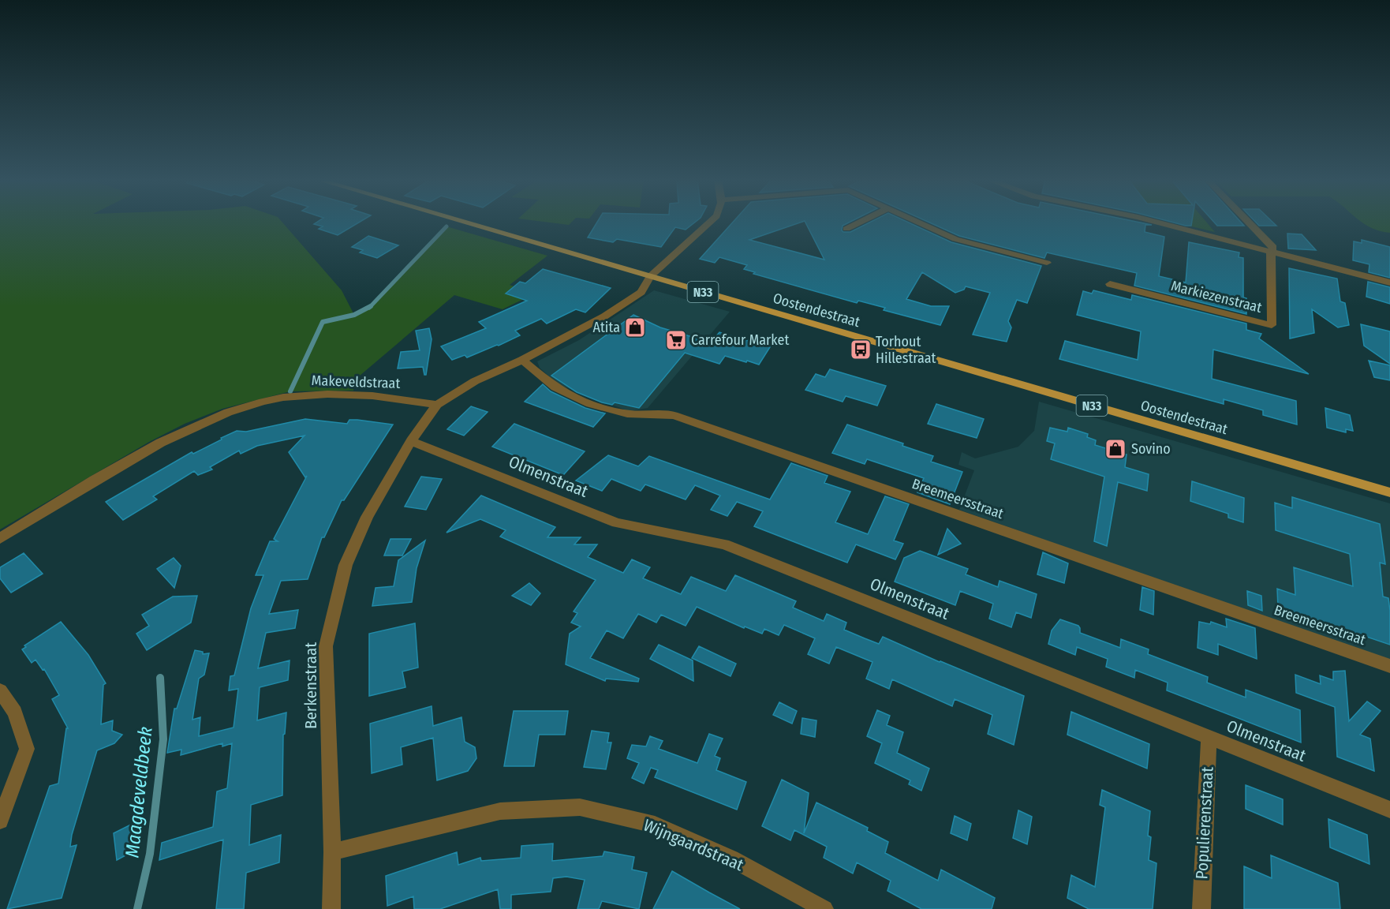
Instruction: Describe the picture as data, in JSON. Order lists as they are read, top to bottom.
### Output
{
  "streets": {
    "main road": ["N33", "Oostendestraat"],
    "street": [
      "Markiezenstraat",
      "Makeveldstraat",
      "Olmenstraat",
      "Breemeersstraat",
      "Berkenstraat",
      "Populierenstraat",
      "Wijngaardstraat"
    ]
  },
  "crossings": [
    ["Makeveldstraat", "Berkenstraat"],
    ["Olmenstraat", "Berkenstraat"],
    ["Olmenstraat", "Populierenstraat"],
    ["Berkenstraat", "Wijngaardstraat"]
  ],
  "water": ["Maagdeveldbeek"],
  "places": {
    "shop": ["Atita", "Sovino"],
    "supermarket": ["Carrefour Market"],
    "bus stop": ["Torhout Hillestraat"]
  }
}
